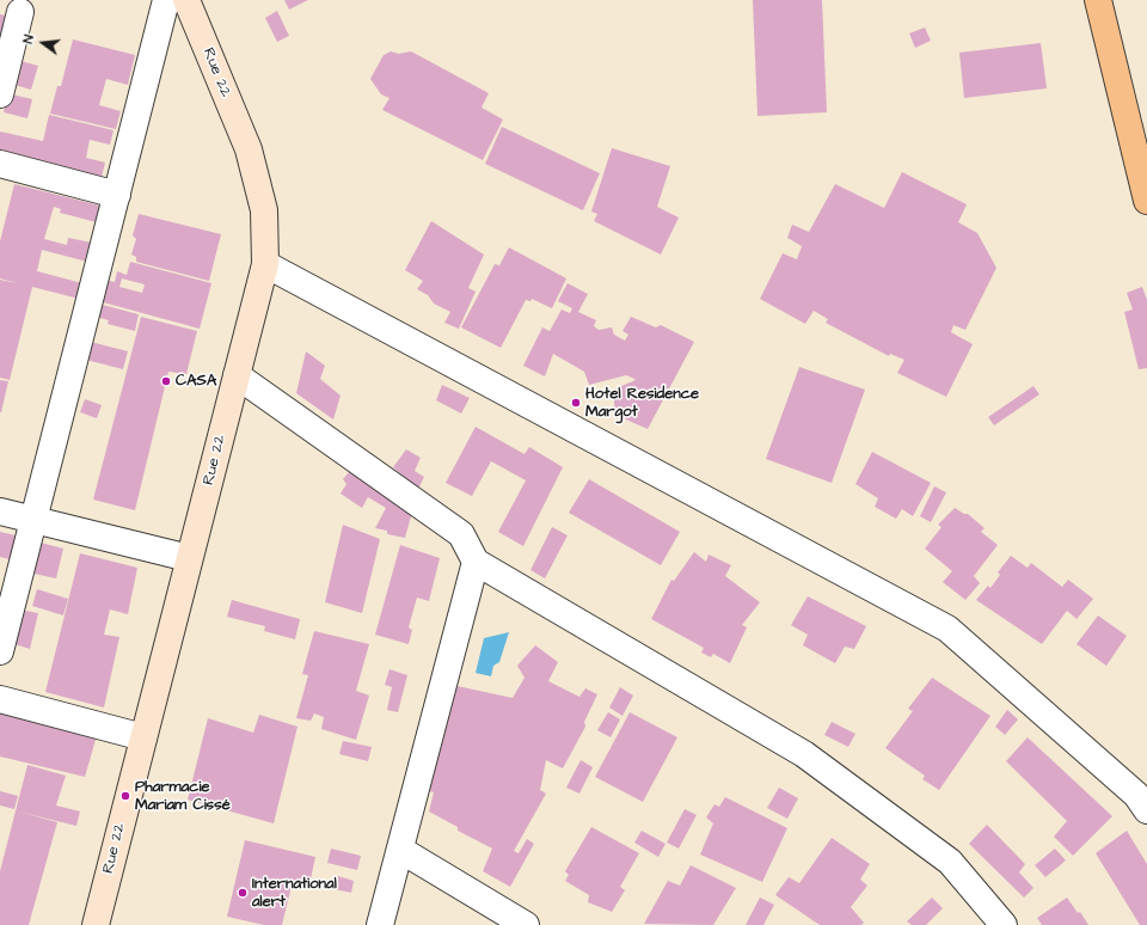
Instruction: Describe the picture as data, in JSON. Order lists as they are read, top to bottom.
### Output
{
  "streets": {
    "street": ["Rue 22"]
  },
  "places": [
    "CASA",
    "Hotel Residence Margot",
    "Pharmacie Mariam Cissé",
    "International alert"
  ],
  "north": "left"
}
